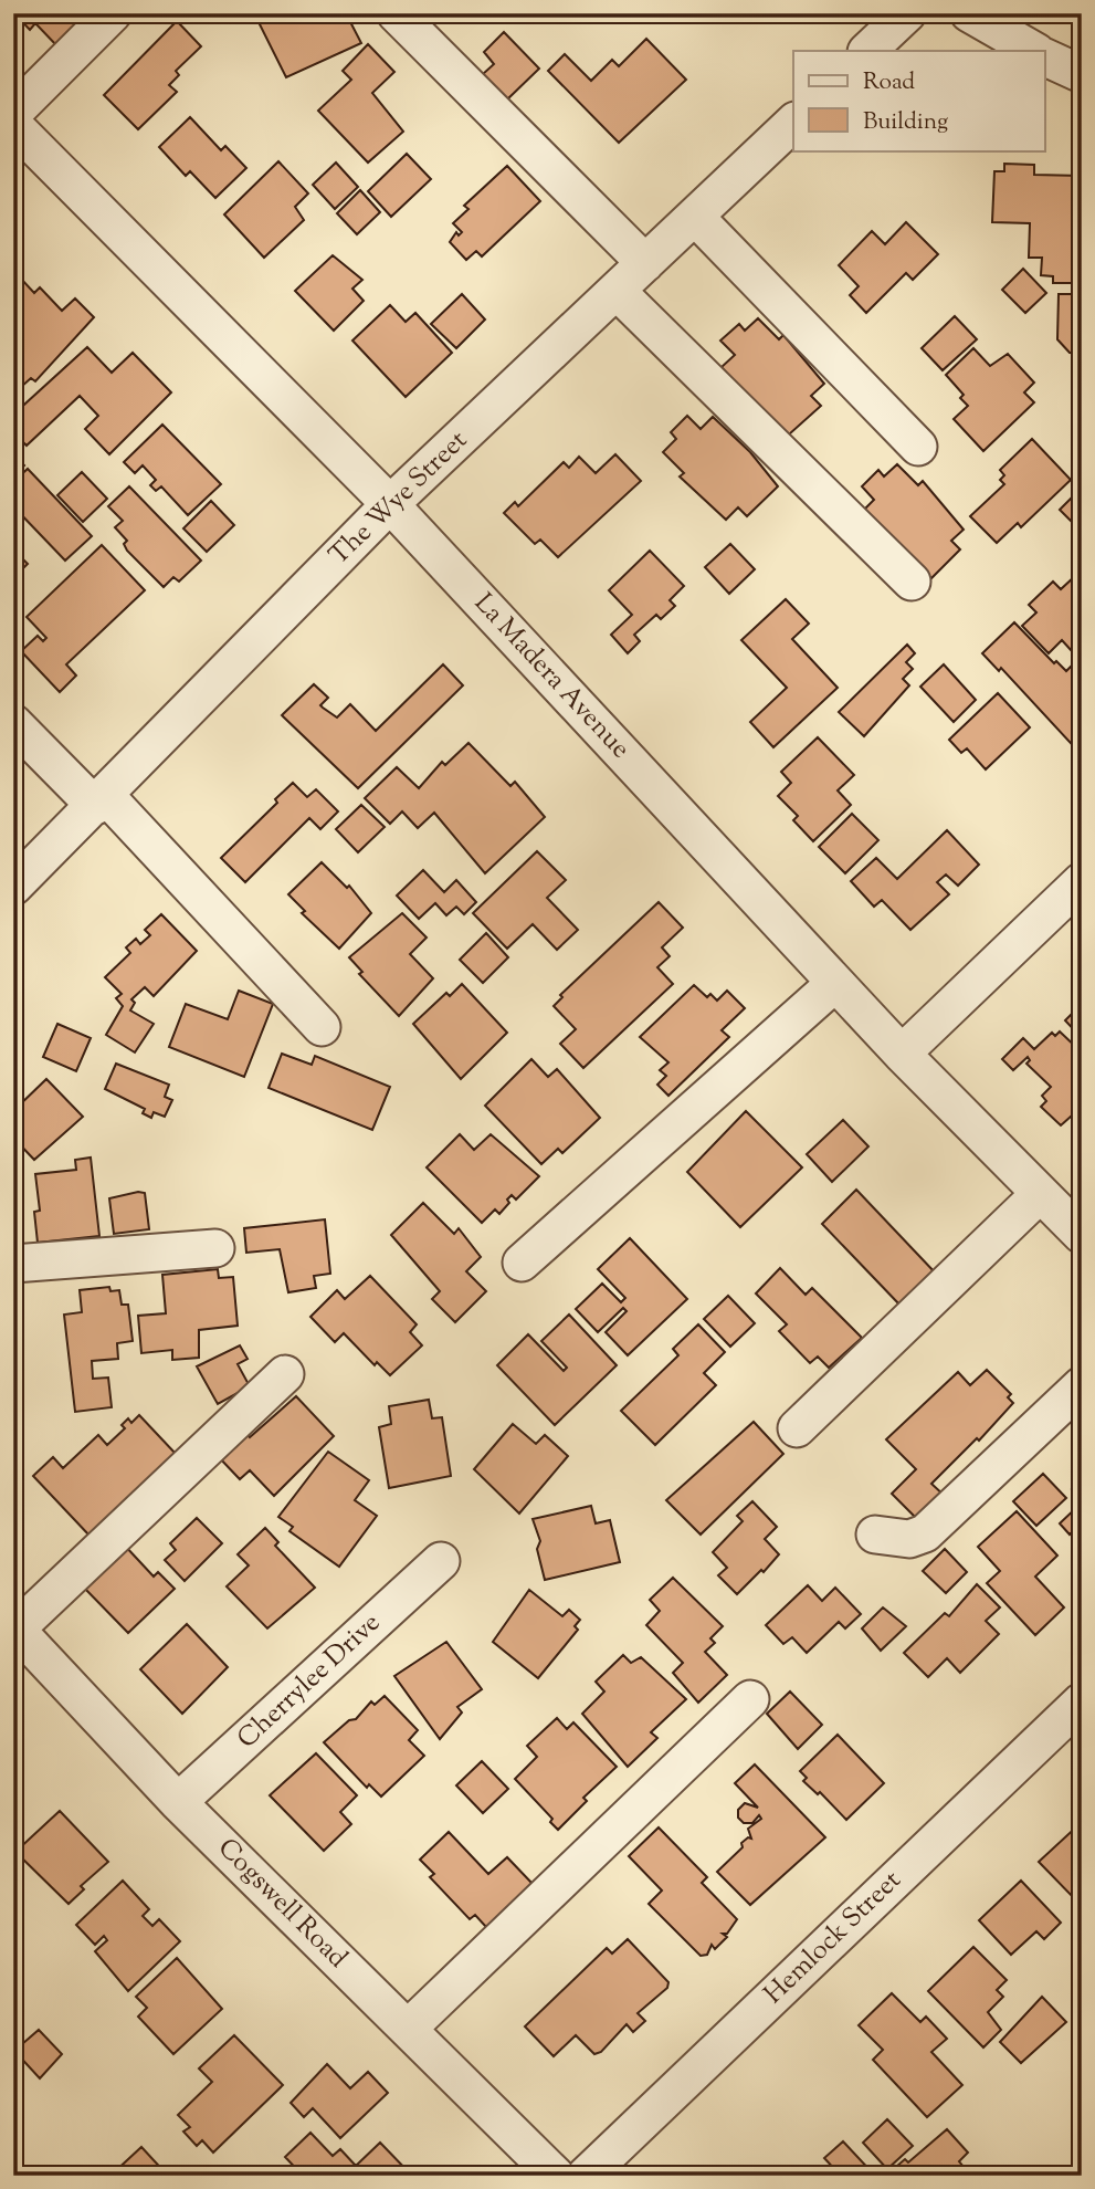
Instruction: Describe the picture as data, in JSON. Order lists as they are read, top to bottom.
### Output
{
  "streets": {
    "street": [
      "The Wye Street",
      "La Madera Avenue",
      "Cherrylee Drive",
      "Cogswell Road",
      "Hemlock Street"
    ]
  },
  "crossings": [
    ["The Wye Street", "La Madera Avenue"],
    ["Cherrylee Drive", "Cogswell Road"]
  ],
  "legend": ["Road", "Building"]
}
